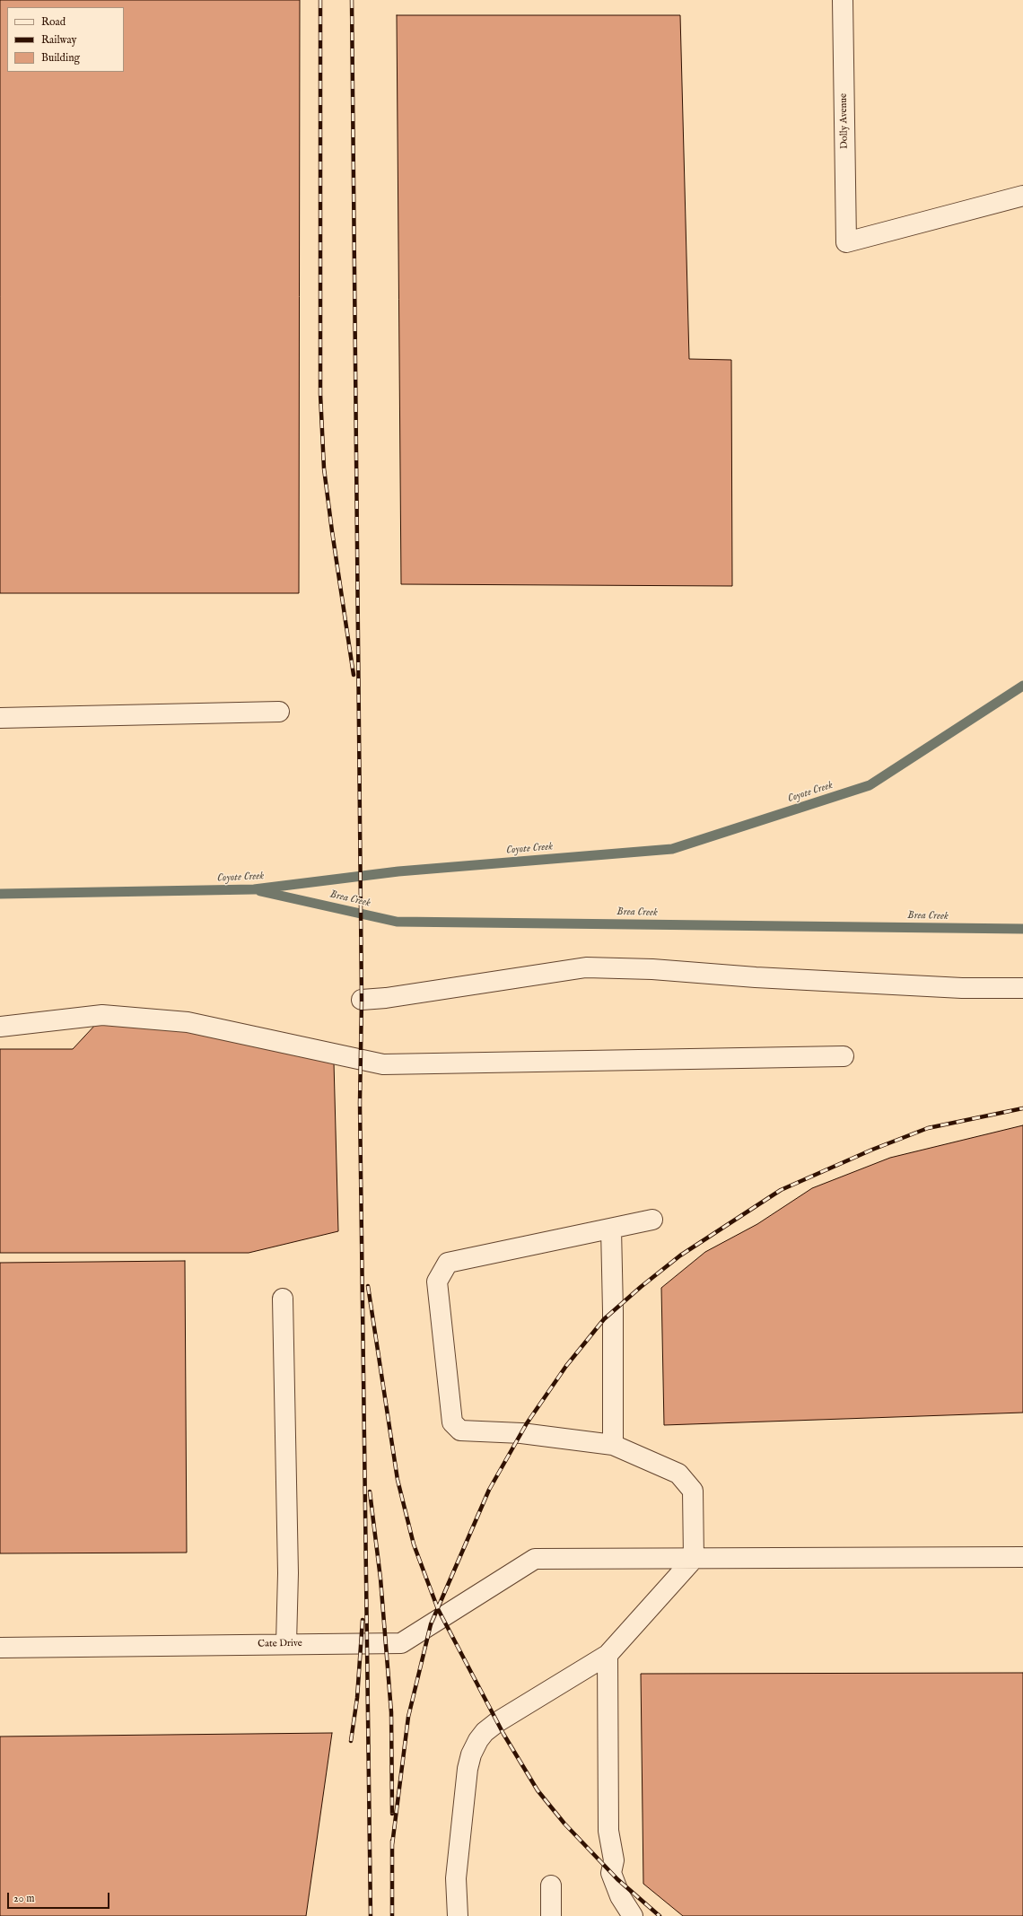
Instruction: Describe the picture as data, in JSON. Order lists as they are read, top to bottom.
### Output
{
  "streets": {
    "street": ["Dolly Avenue", "Cate Drive"]
  },
  "water": ["Coyote Creek", "Brea Creek"],
  "legend": ["Road", "Railway", "Building"],
  "scale_bar": "20 m"
}
